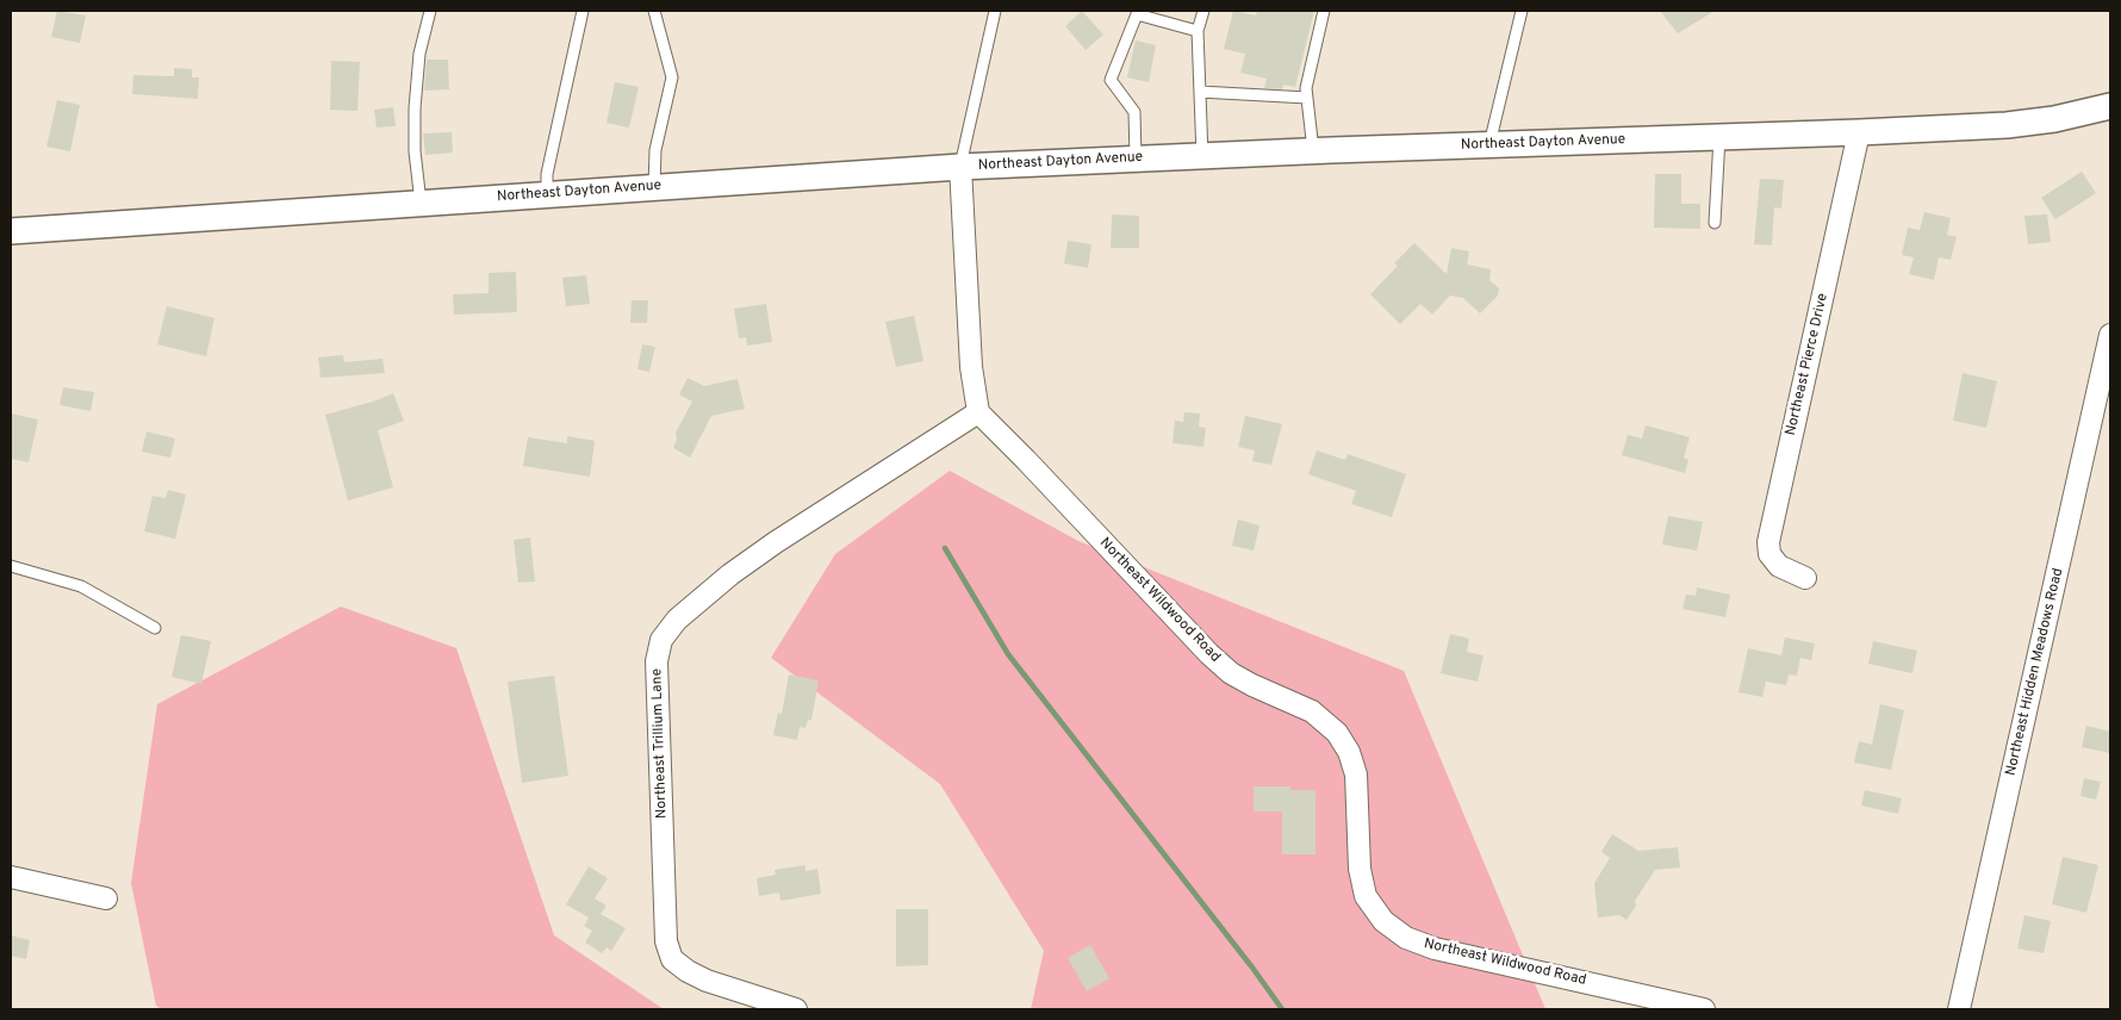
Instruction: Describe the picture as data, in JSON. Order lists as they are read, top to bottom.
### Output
{
  "streets": {
    "street": [
      "Northeast Dayton Avenue",
      "Northeast Pierce Drive",
      "Northeast Wildwood Road",
      "Northeast Hidden Meadows Road",
      "Northeast Trillium Lane"
    ]
  },
  "crossings": [
    ["Northeast Dayton Avenue", "Northeast Pierce Drive"],
    ["Northeast Wildwood Road", "Northeast Trillium Lane"]
  ]
}
